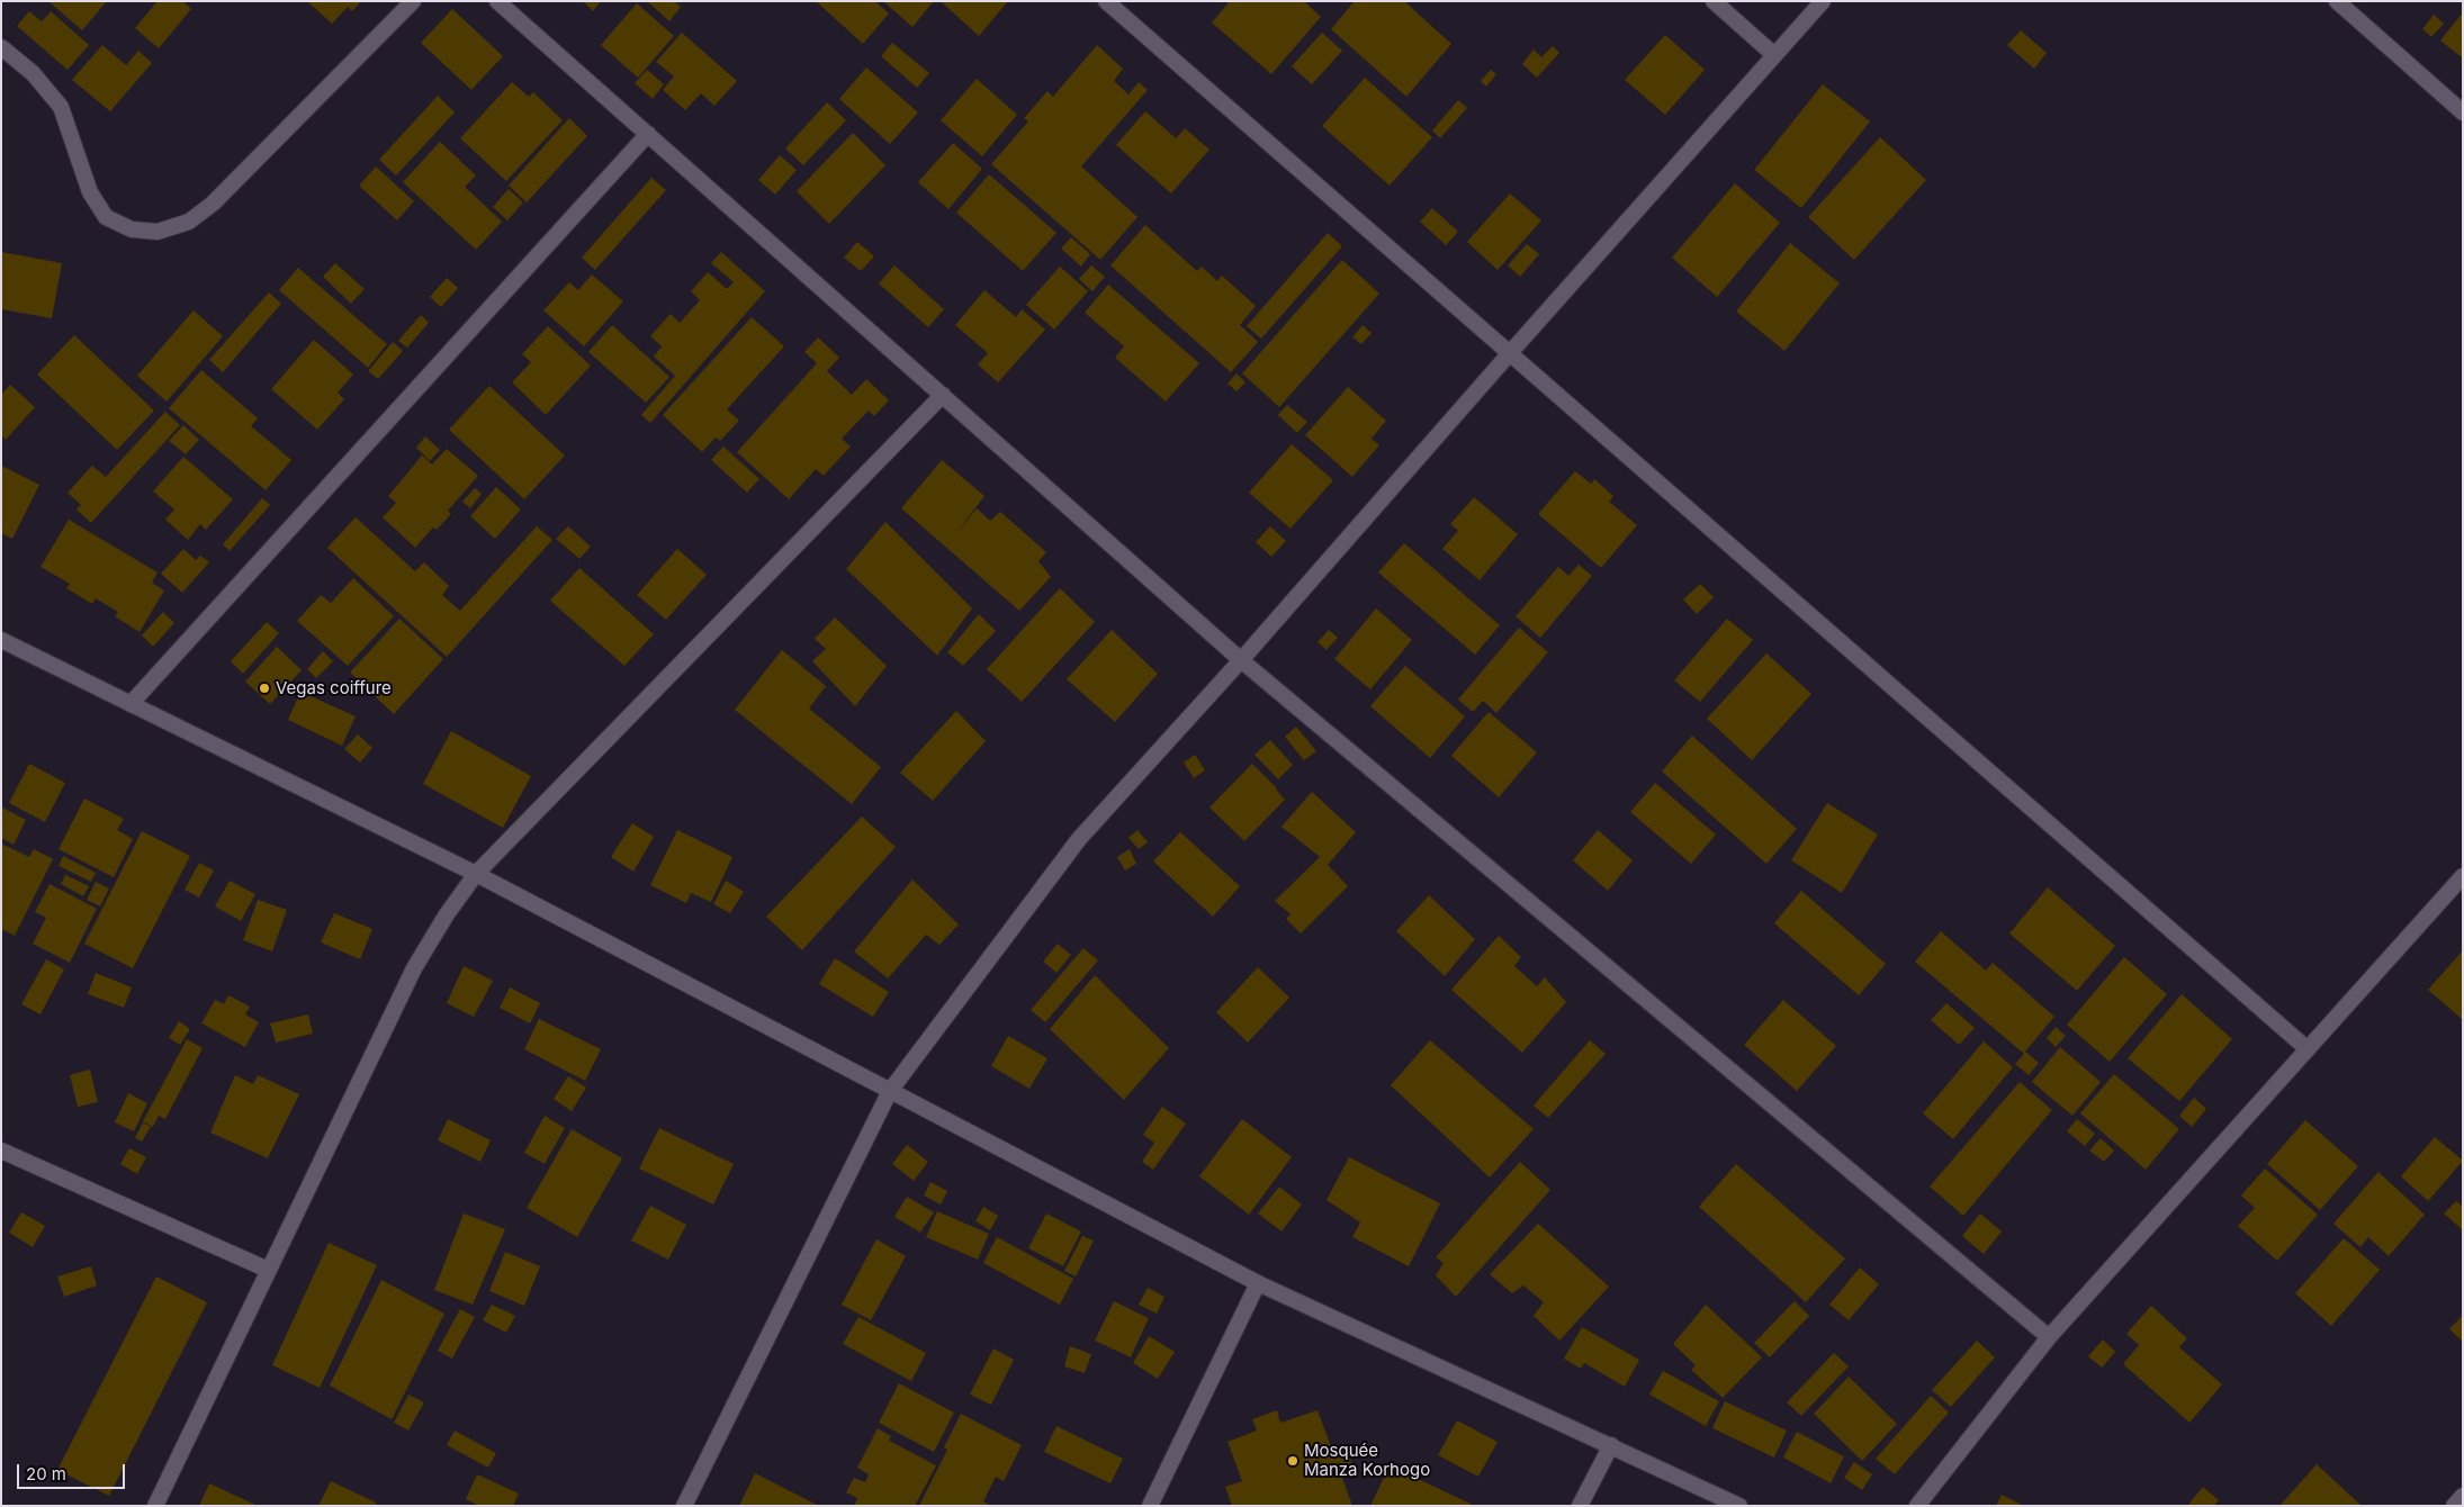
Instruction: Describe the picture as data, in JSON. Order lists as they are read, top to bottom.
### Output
{
  "places": ["Vegas coiffure", "Mosquée Manza Korhogo"],
  "scale_bar": "20 m"
}
